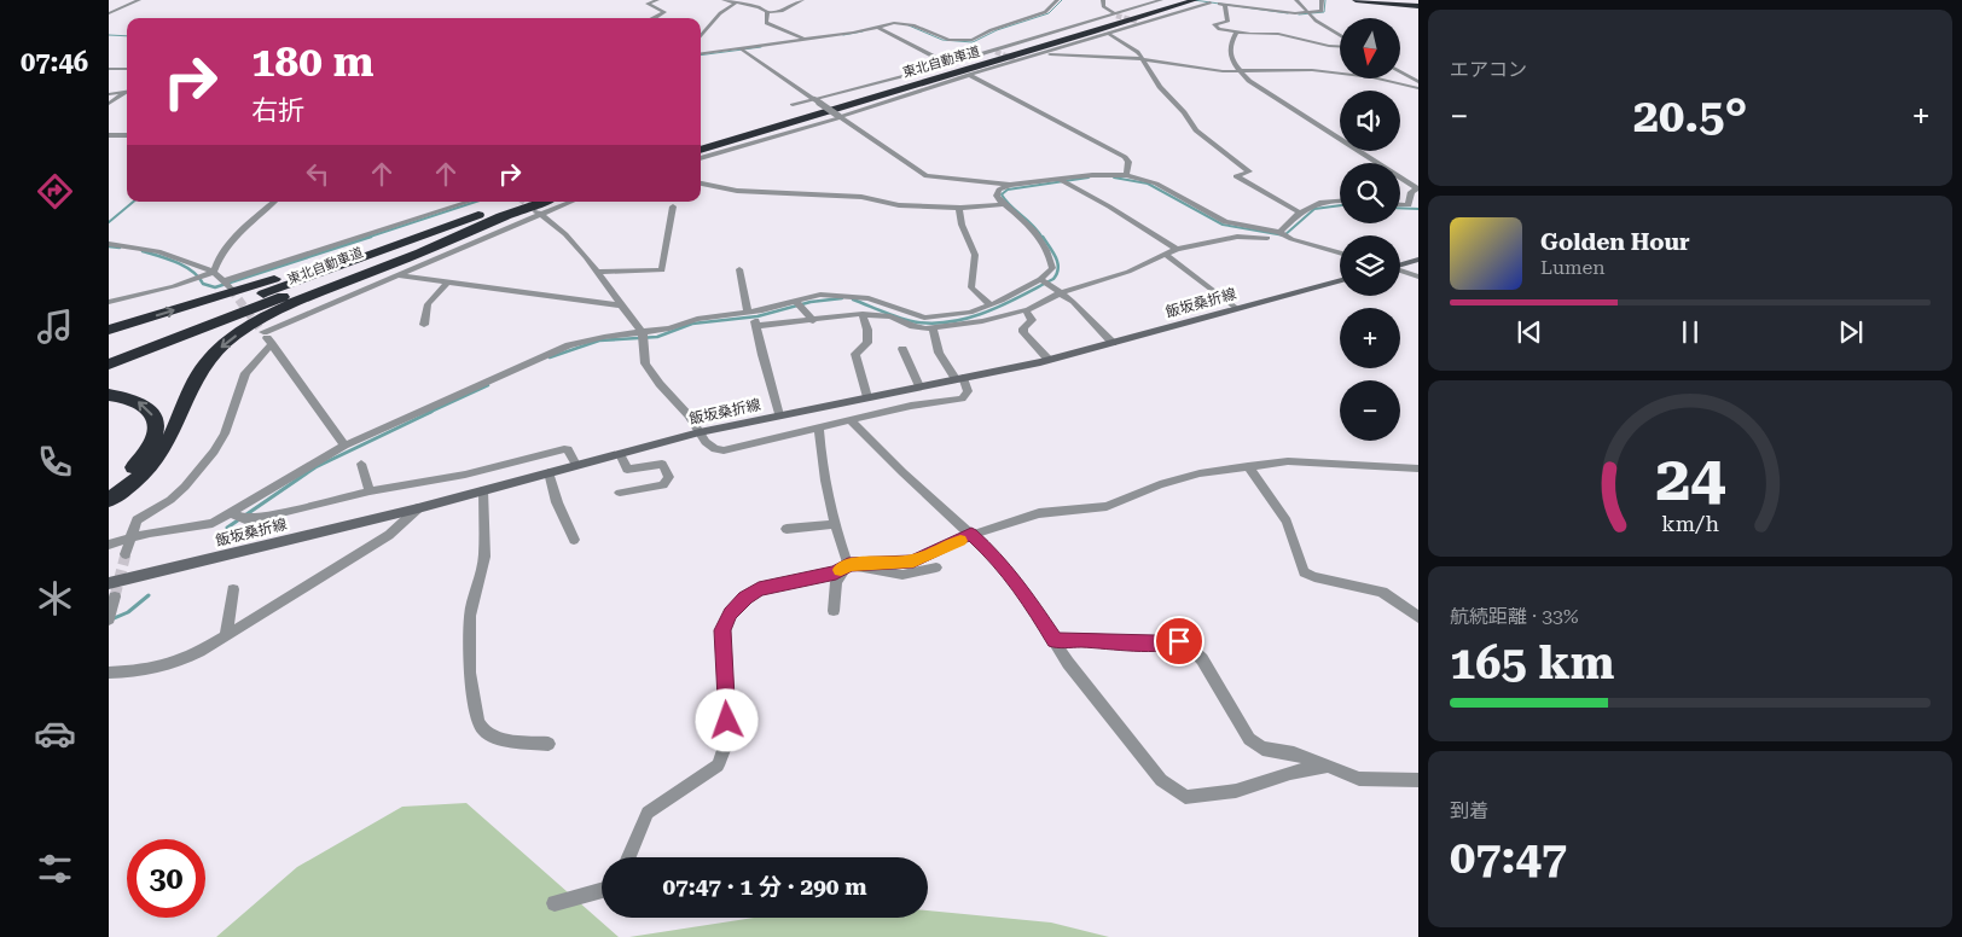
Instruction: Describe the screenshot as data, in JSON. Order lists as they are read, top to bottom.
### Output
{
  "streets": {
    "highway": ["東北自動車道"],
    "main road": ["飯坂桑折線"]
  },
  "north": "bottom",
  "page": {
    "tabs": "07:46",
    "tile": [
      "エアコン",
      ["航続距離 · 33%", "165 km"],
      ["到着", "07:47"]
    ],
    "map_buttons": ["+", "−"],
    "turn": ["180 m", "右折"],
    "heat": ["−", "20.5°", "+"],
    "song": ["Golden Hour", "Lumen"],
    "limit": "30",
    "trip": "07:47 · 1 分 · 290 m",
    "gauge": ["24", "km/h"]
  }
}
